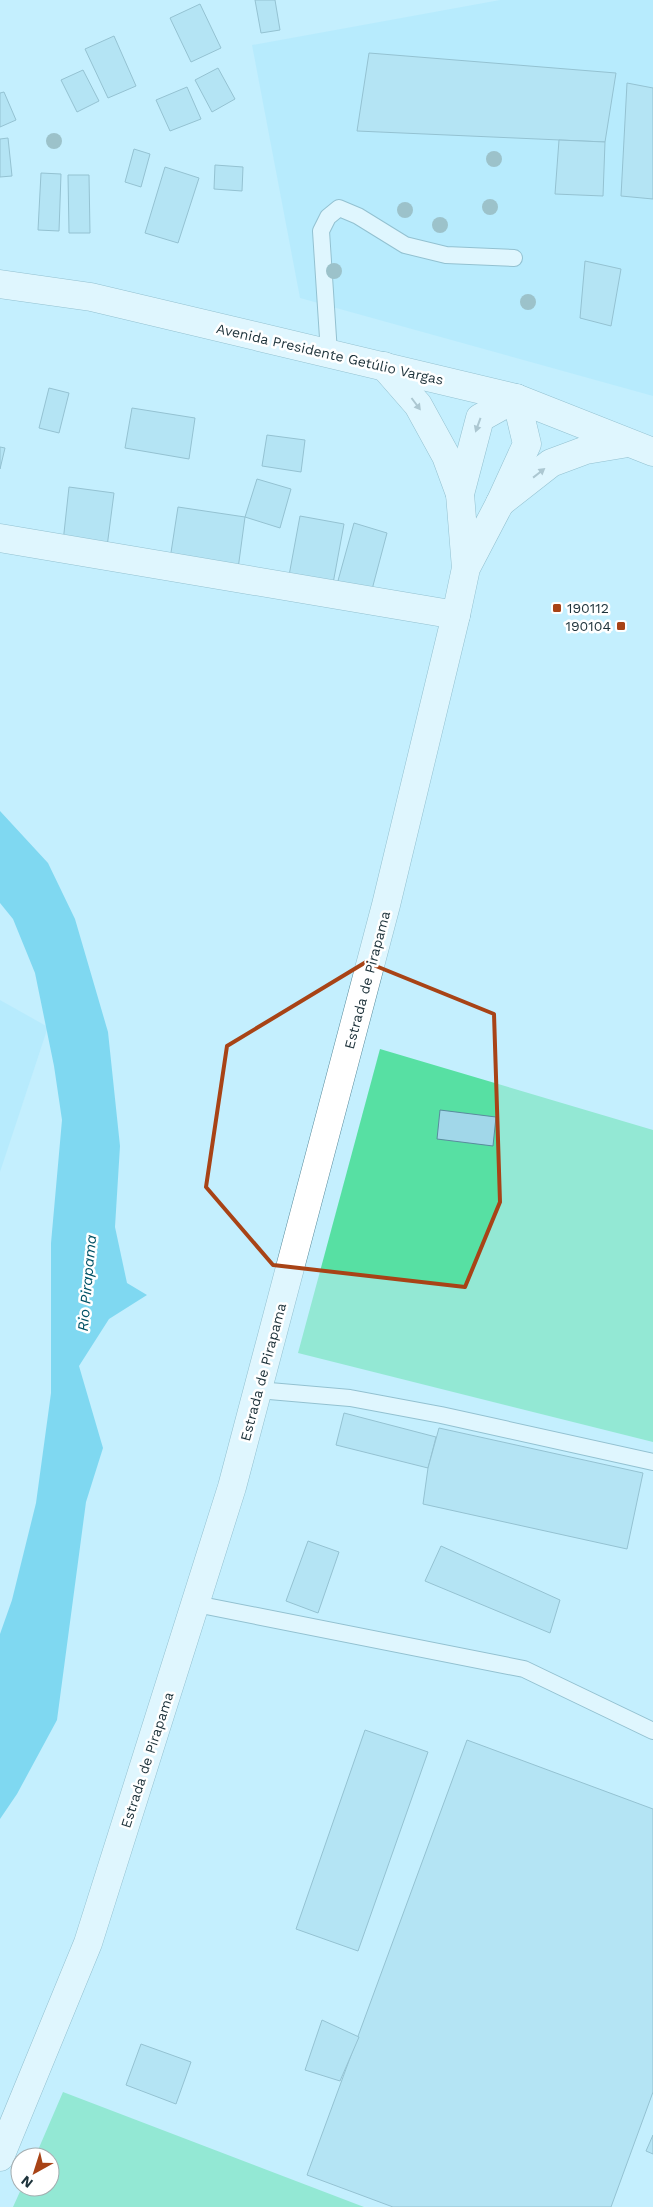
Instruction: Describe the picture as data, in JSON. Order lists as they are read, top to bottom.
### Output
{
  "streets": {
    "main road": ["Avenida Presidente Getúlio Vargas", "Estrada de Pirapama"]
  },
  "crossings": [
    ["Avenida Presidente Getúlio Vargas", "Estrada de Pirapama"]
  ],
  "water": ["Rio Pirapama"],
  "places": {
    "transit": ["190112", "190104"]
  },
  "north": "bottom left"
}
